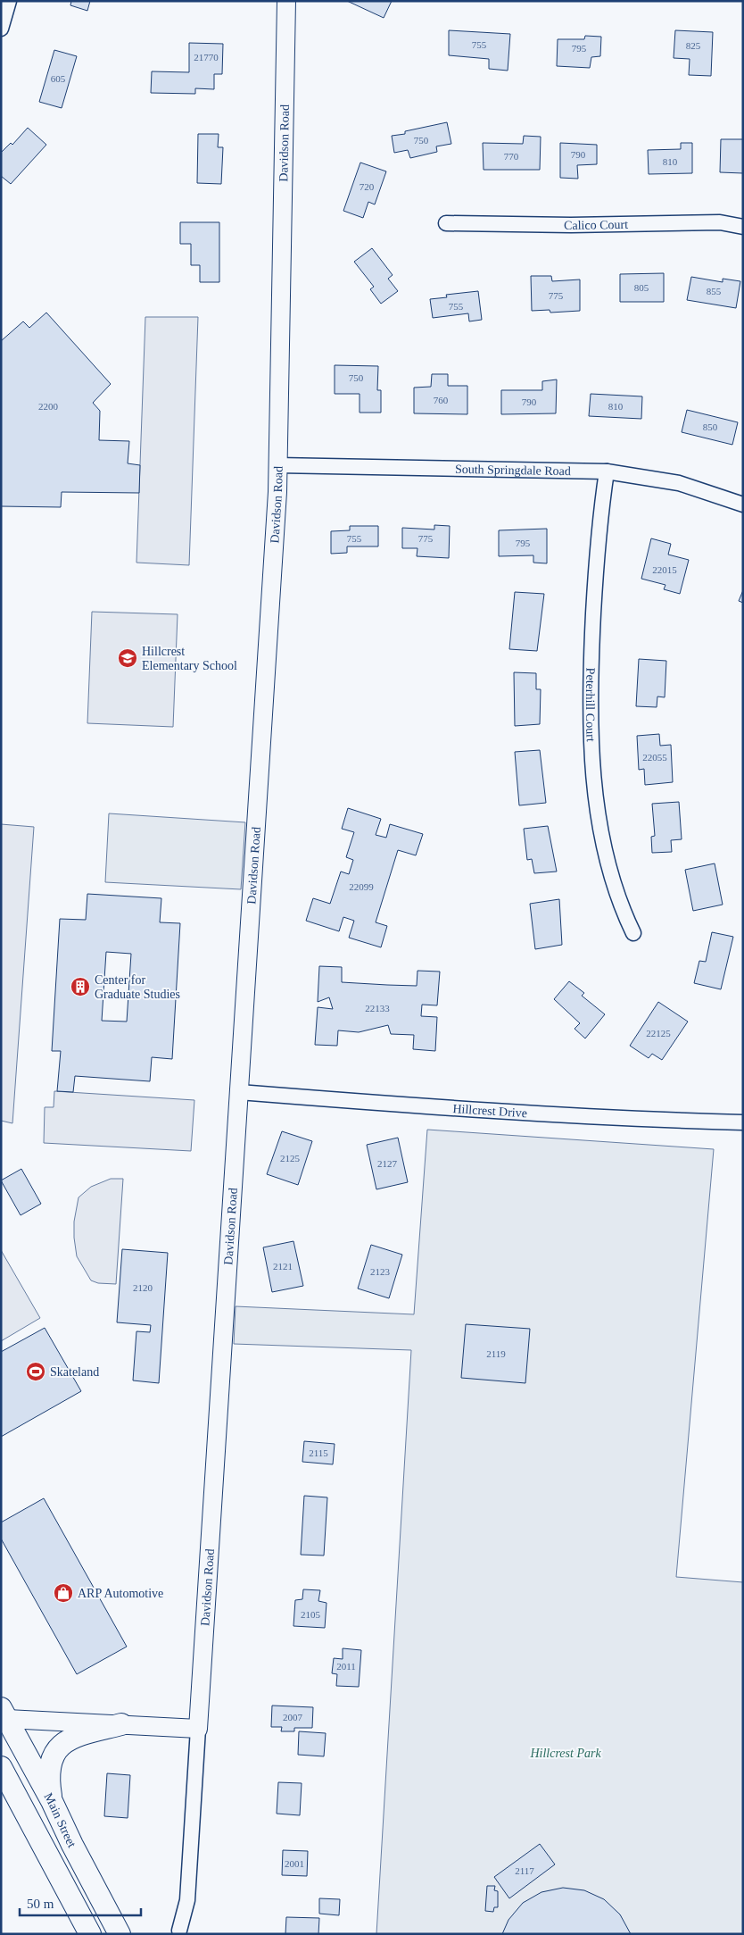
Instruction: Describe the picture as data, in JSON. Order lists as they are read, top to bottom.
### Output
{
  "streets": {
    "main road": ["Main Street"],
    "street": [
      "Davidson Road",
      "Calico Court",
      "South Springdale Road",
      "Peterhill Court",
      "Hillcrest Drive"
    ]
  },
  "crossings": [
    ["Davidson Road", "South Springdale Road"],
    ["Davidson Road", "Hillcrest Drive"],
    ["South Springdale Road", "Peterhill Court"]
  ],
  "parks": ["Hillcrest Park"],
  "places": {
    "school or university": ["Hillcrest Elementary School"],
    "building": ["Center for Graduate Studies"],
    "sports": ["Skateland"],
    "shop": ["ARP Automotive"]
  },
  "house_numbers": [
    "755",
    "825",
    "795",
    "21770",
    "605",
    "750",
    "790",
    "770",
    "810",
    "720",
    "805",
    "855",
    "775",
    "755",
    "750",
    "760",
    "790",
    "2200",
    "810",
    "850",
    "755",
    "775",
    "795",
    "22015",
    "22055",
    "22099",
    "22133",
    "22125",
    "2125",
    "2127",
    "2121",
    "2123",
    "2120",
    "2119",
    "2115",
    "2105",
    "2011",
    "2007",
    "2001",
    "2117"
  ],
  "scale_bar": "50 m"
}
